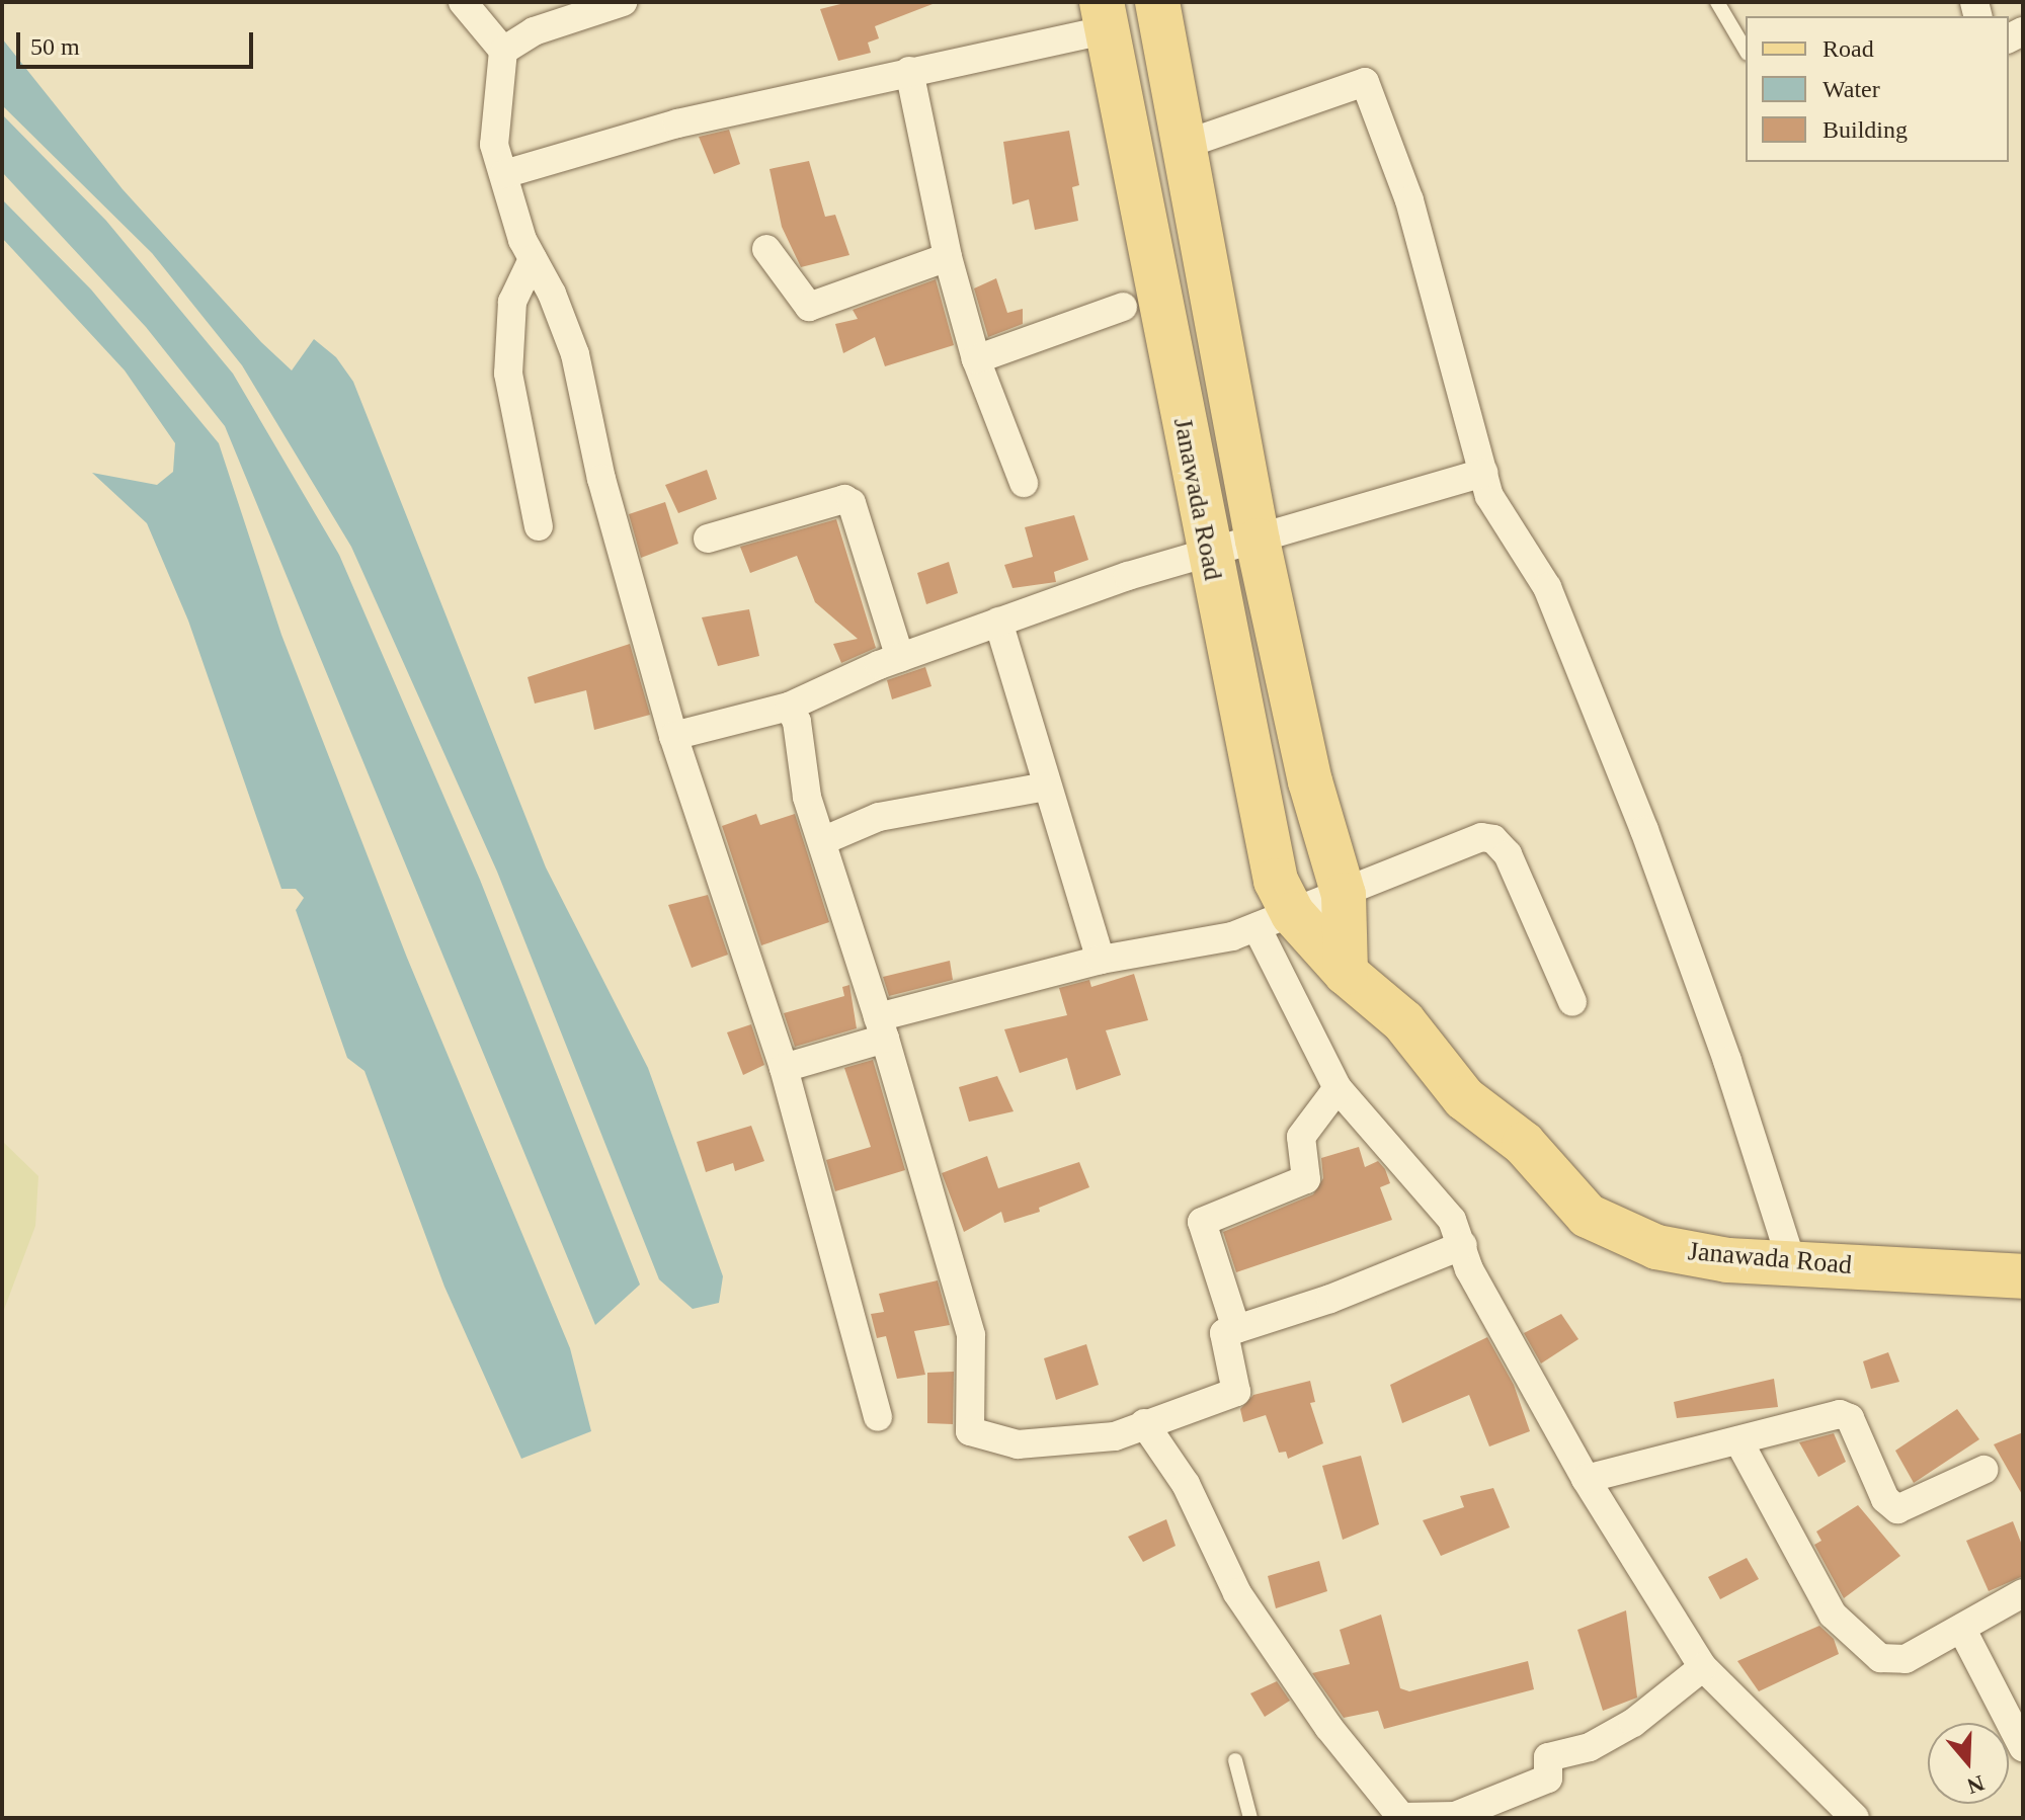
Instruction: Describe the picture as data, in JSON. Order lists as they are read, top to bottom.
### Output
{
  "streets": {
    "main road": ["Janawada Road"]
  },
  "legend": ["Road", "Water", "Building"],
  "scale_bar": "50 m",
  "north": "bottom"
}
